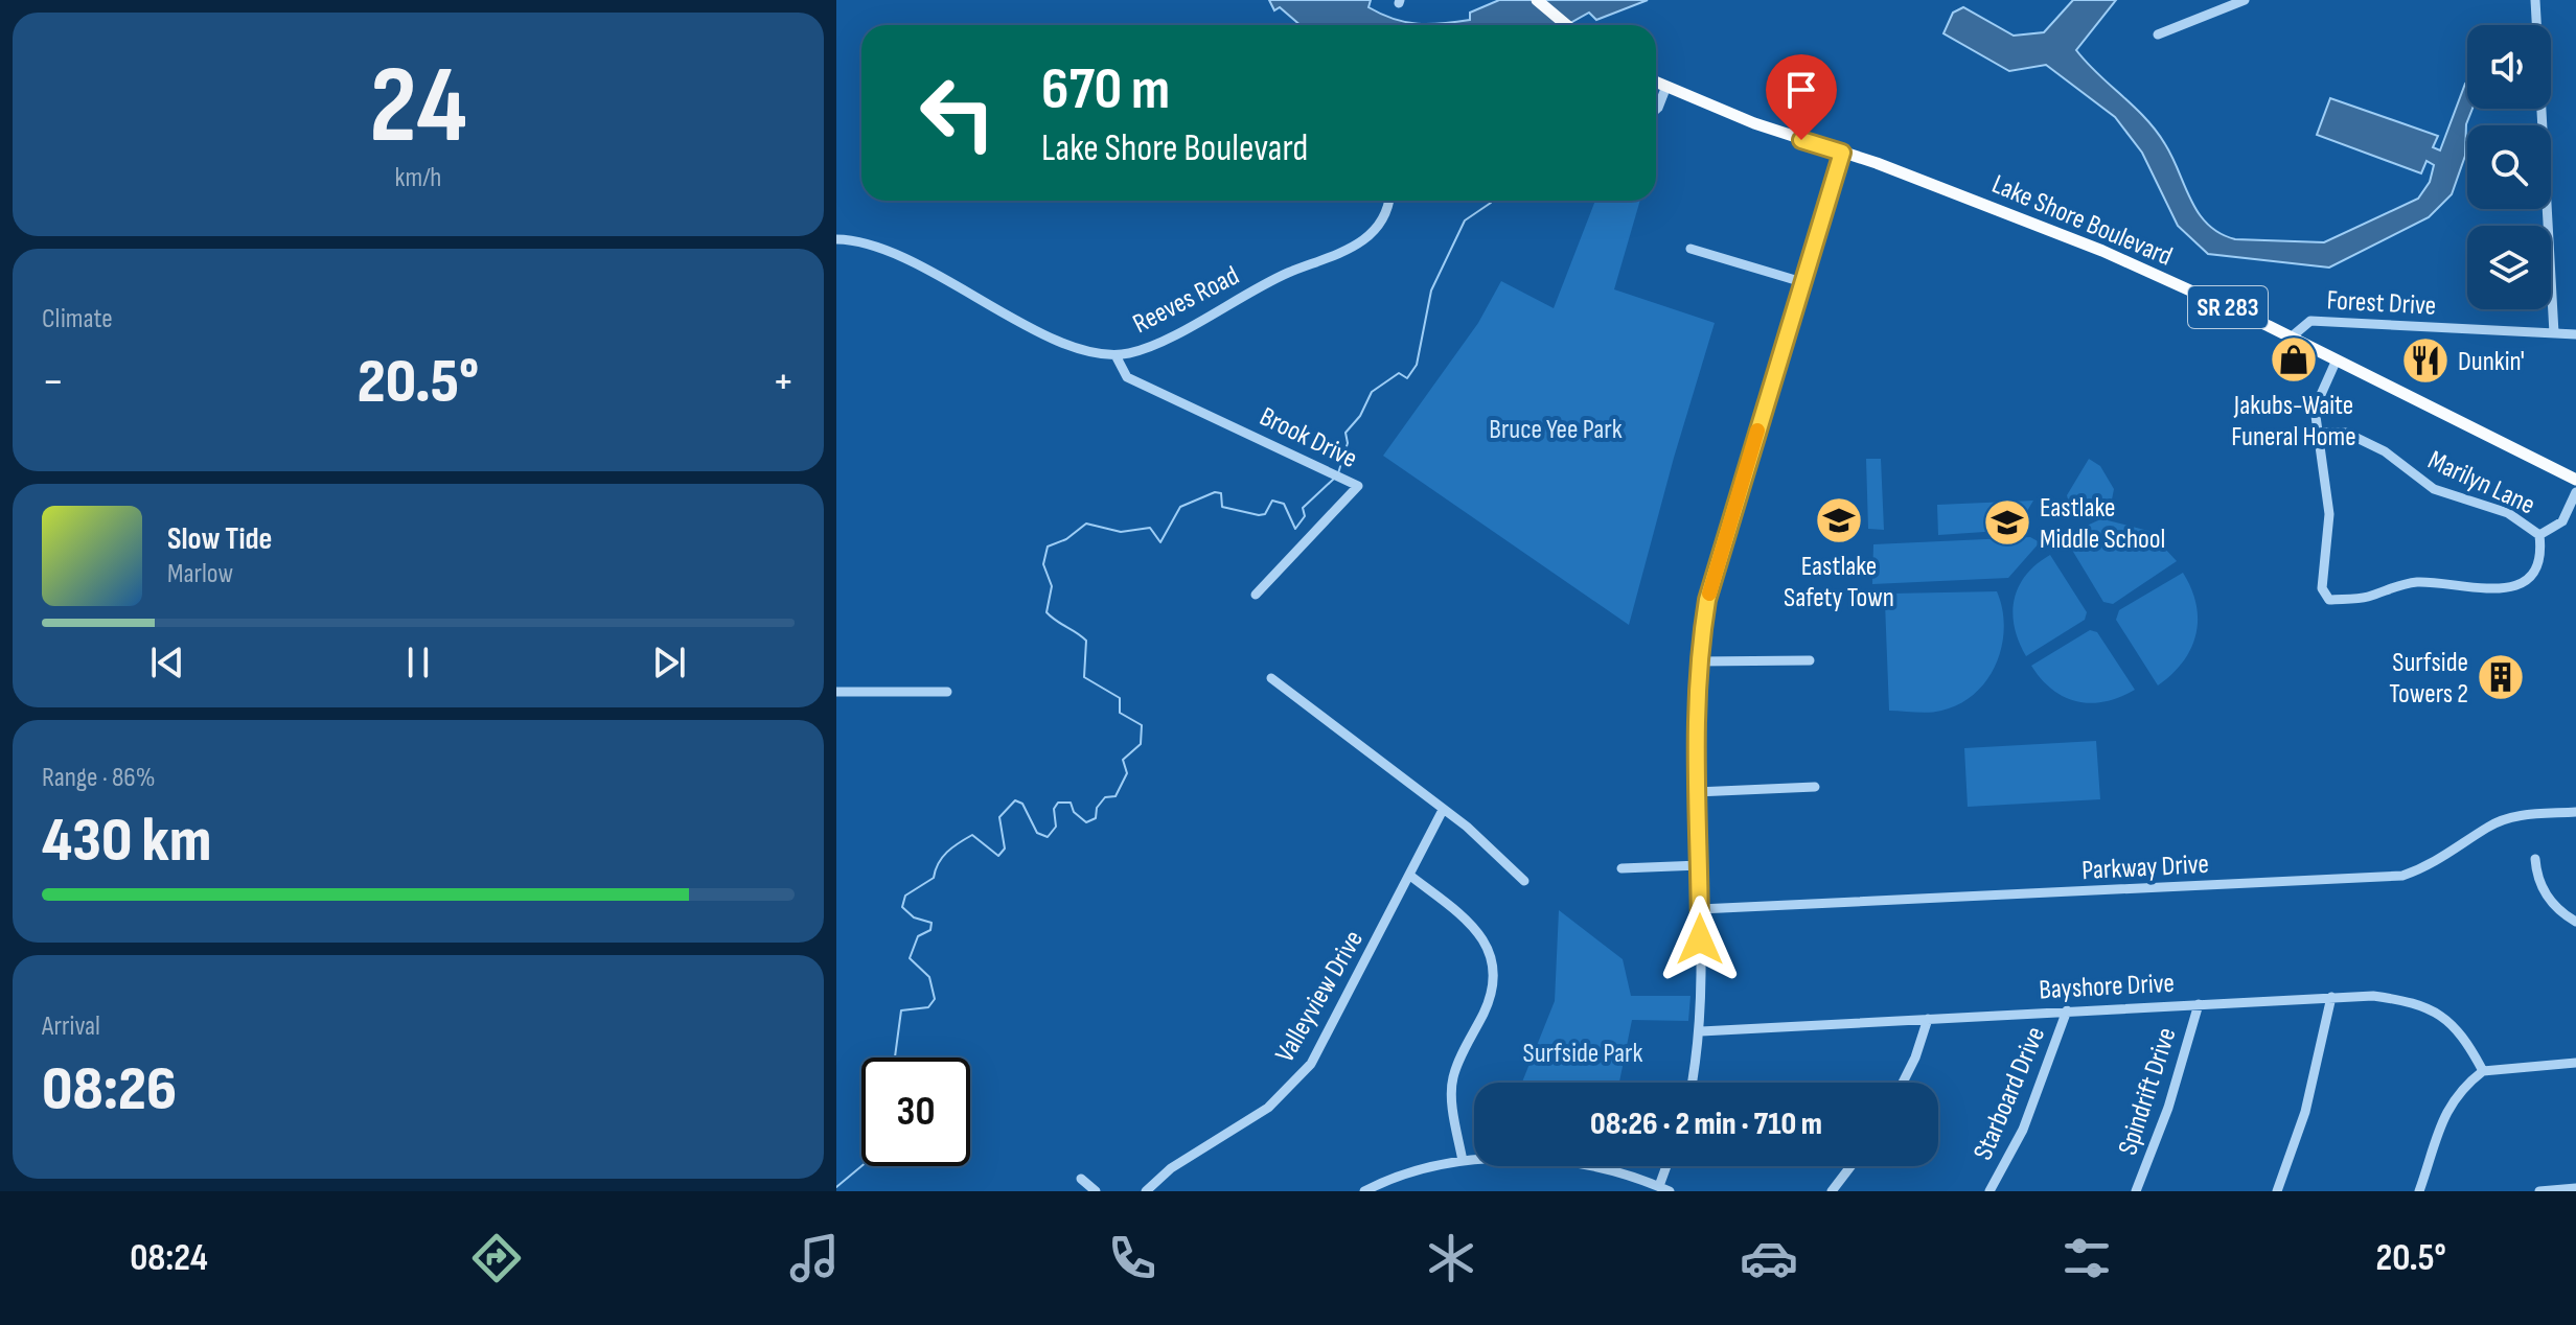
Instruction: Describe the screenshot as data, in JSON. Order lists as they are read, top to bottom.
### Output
{
  "streets": {
    "main road": ["Lake Shore Boulevard", "SR 283"],
    "street": [
      "Reeves Road",
      "Forest Drive",
      "Brook Drive",
      "Marilyn Lane",
      "Parkway Drive",
      "Bayshore Drive",
      "Valleyview Drive",
      "Spindrift Drive",
      "Starboard Drive"
    ]
  },
  "crossings": [
    ["Lake Shore Boulevard", "Forest Drive"],
    ["Reeves Road", "Brook Drive"],
    ["Bayshore Drive", "Spindrift Drive"],
    ["Bayshore Drive", "Starboard Drive"]
  ],
  "parks": ["Bruce Yee Park", "Surfside Park"],
  "places": {
    "shop": ["Jakubs-Waite Funeral Home"],
    "restaurant": ["Dunkin'"],
    "school or university": ["Eastlake Safety Town", "Eastlake Middle School"],
    "building": ["Surfside Towers 2"]
  },
  "page": {
    "tile": [
      ["24", "km/h"],
      "Climate",
      ["Range · 86%", "430 km"],
      ["Arrival", "08:26"]
    ],
    "turn": ["670 m", "Lake Shore Boulevard"],
    "heat": ["−", "20.5°", "+"],
    "song": ["Slow Tide", "Marlow"],
    "limit": "30",
    "trip": "08:26 · 2 min · 710 m",
    "tabs": ["08:24", "20.5°"]
  }
}
